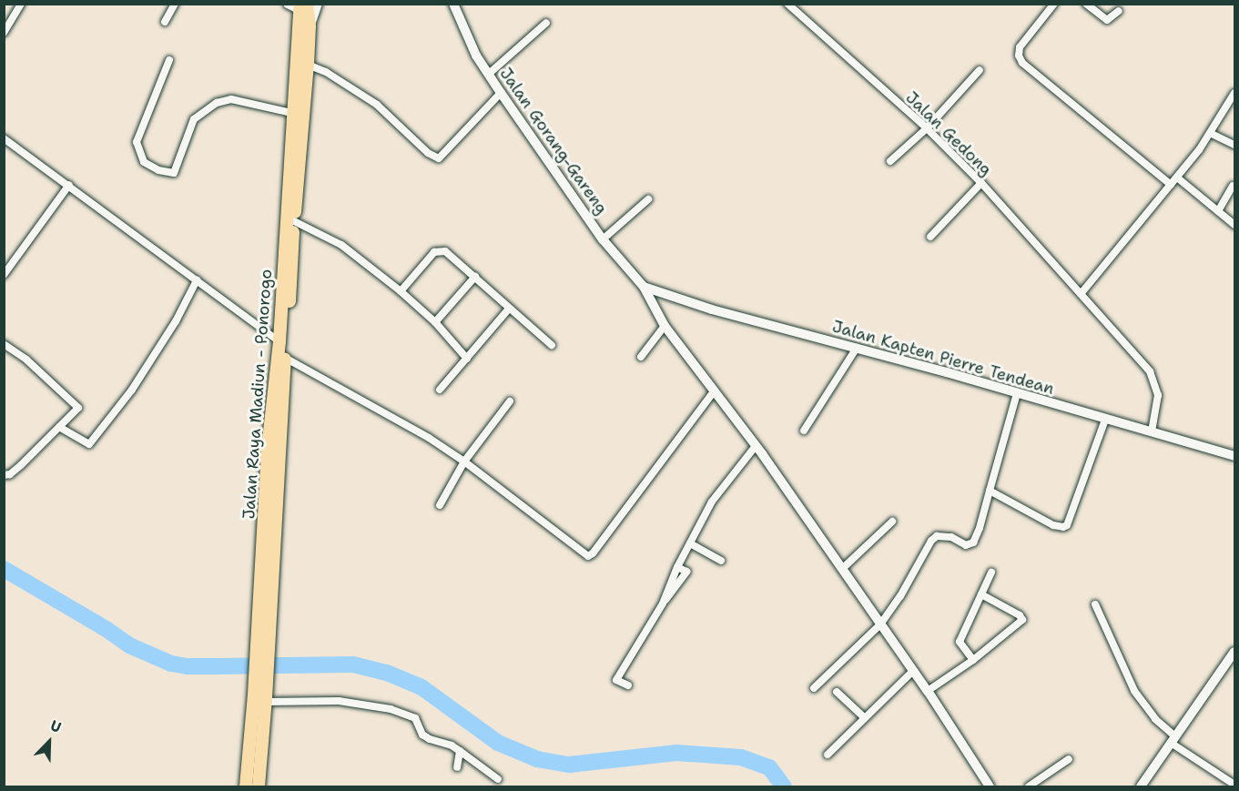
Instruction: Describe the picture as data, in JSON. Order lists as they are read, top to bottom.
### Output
{
  "streets": {
    "highway": ["Jalan Raya Madiun - Ponorogo"],
    "main road": ["Jalan Gorang-Gareng", "Jalan Kapten Pierre Tendean"],
    "street": ["Jalan Gedong"]
  },
  "crossings": [
    ["Jalan Gedong", "Jalan Kapten Pierre Tendean"],
    ["Jalan Gorang-Gareng", "Jalan Kapten Pierre Tendean"]
  ],
  "north": "top right"
}
